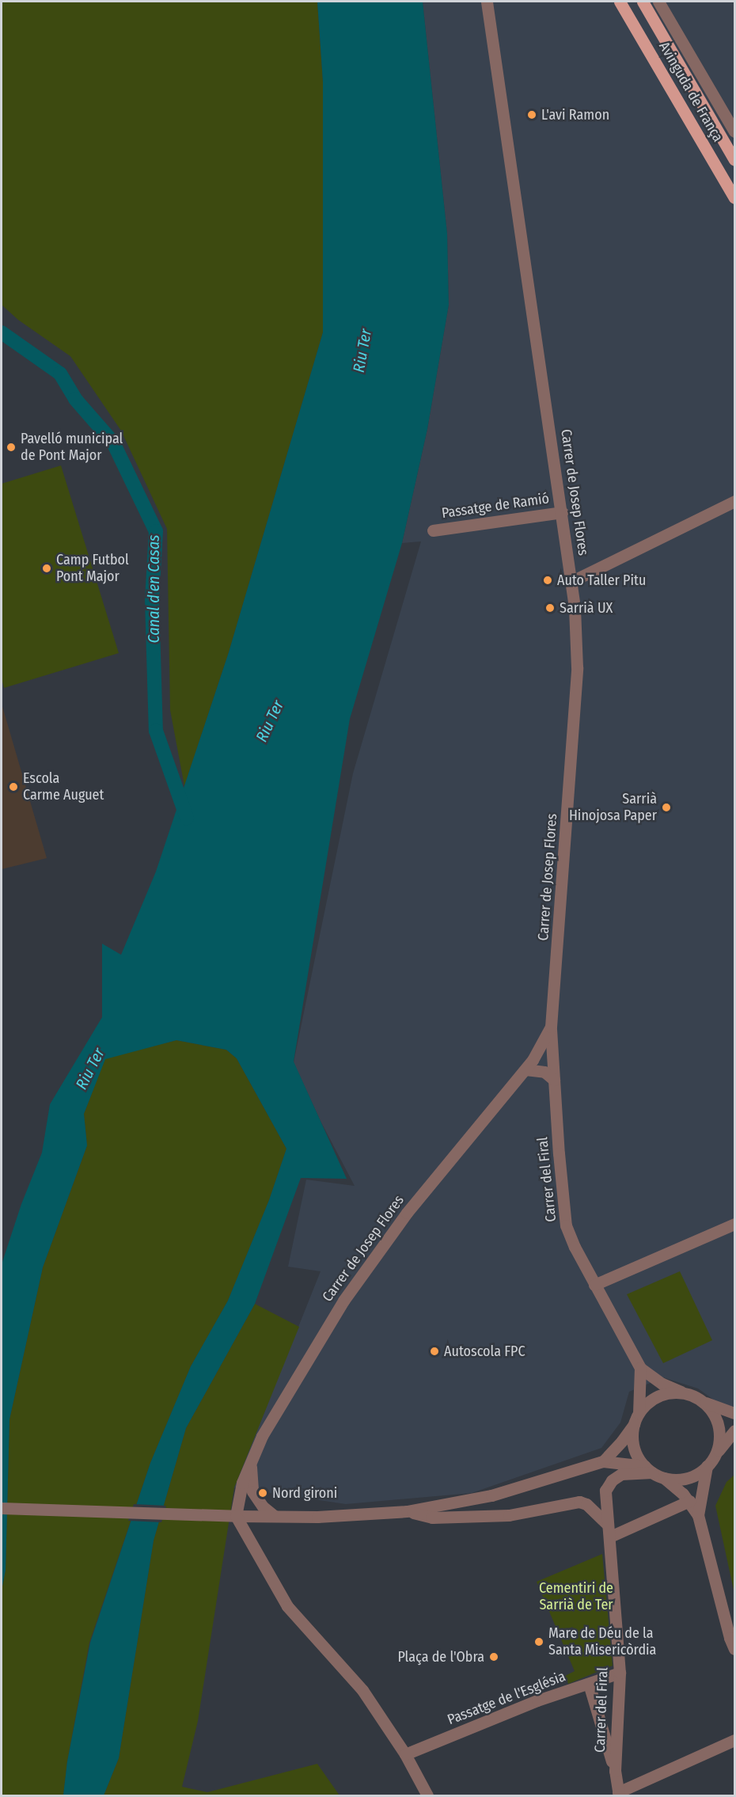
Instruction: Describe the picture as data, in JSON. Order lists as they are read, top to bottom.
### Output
{
  "streets": {
    "main road": ["Avinguda de França"],
    "street": [
      "Carrer de Josep Flores",
      "Passatge de Ramió",
      "Carrer del Firal",
      "Passatge de l'Església"
    ]
  },
  "crossings": [
    ["Carrer de Josep Flores", "Passatge de Ramió"],
    ["Carrer de Josep Flores", "Carrer del Firal"],
    ["Carrer del Firal", "Passatge de l'Església"]
  ],
  "water": ["Riu Ter", "Canal d'en Casas"],
  "parks": ["Cementiri de Sarrià de Ter"],
  "places": [
    "L'avi Ramon",
    "Pavelló municipal de Pont Major",
    "Camp Futbol Pont Major",
    "Auto Taller Pitu",
    "Sarrià UX",
    "Escola Carme Auguet",
    "Sarrià Hinojosa Paper",
    "Autoscola FPC",
    "Nord gironi",
    "Mare de Déu de la Santa Misericòrdia",
    "Plaça de l'Obra"
  ]
}
